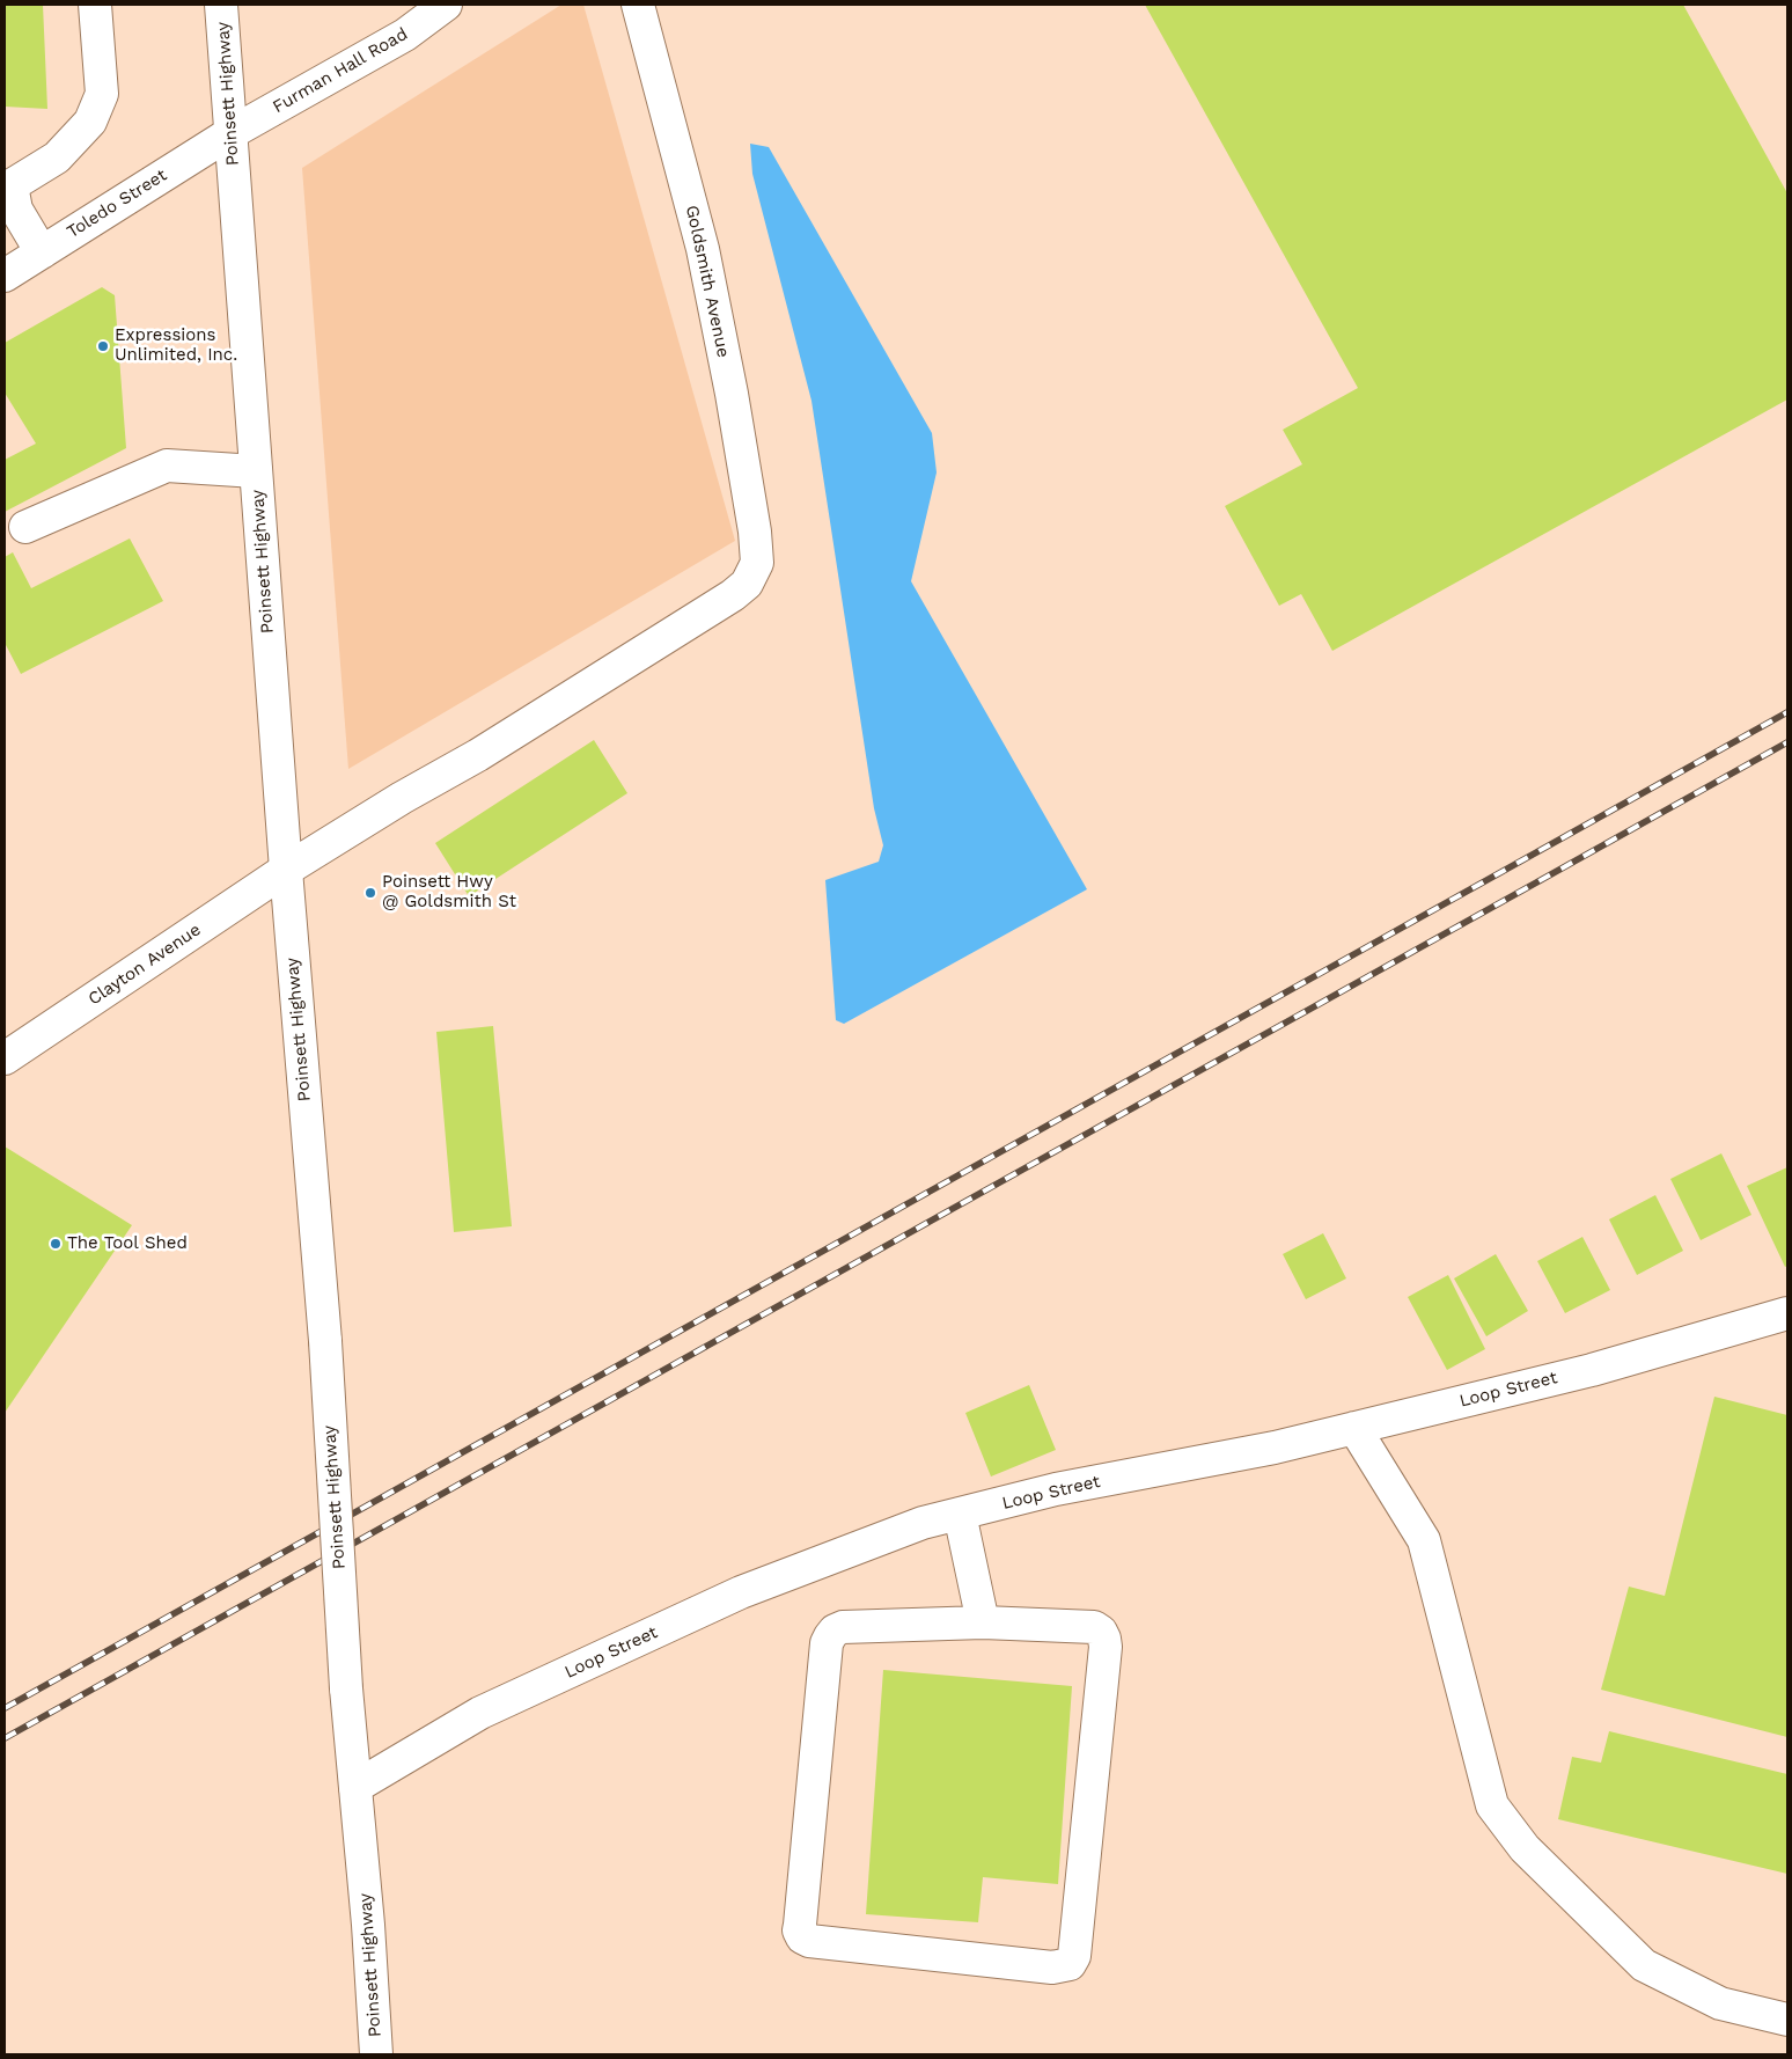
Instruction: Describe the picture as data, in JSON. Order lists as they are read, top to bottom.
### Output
{
  "streets": {
    "main road": [
      "Furman Hall Road",
      "Poinsett Highway",
      "Toledo Street",
      "Goldsmith Avenue",
      "Clayton Avenue",
      "Loop Street"
    ]
  },
  "crossings": [
    ["Furman Hall Road", "Poinsett Highway"],
    ["Furman Hall Road", "Toledo Street"],
    ["Poinsett Highway", "Toledo Street"],
    ["Poinsett Highway", "Clayton Avenue"],
    ["Poinsett Highway", "Loop Street"],
    ["Goldsmith Avenue", "Clayton Avenue"]
  ],
  "places": ["Expressions Unlimited, Inc.", "Poinsett Hwy @ Goldsmith St", "The Tool Shed"]
}
